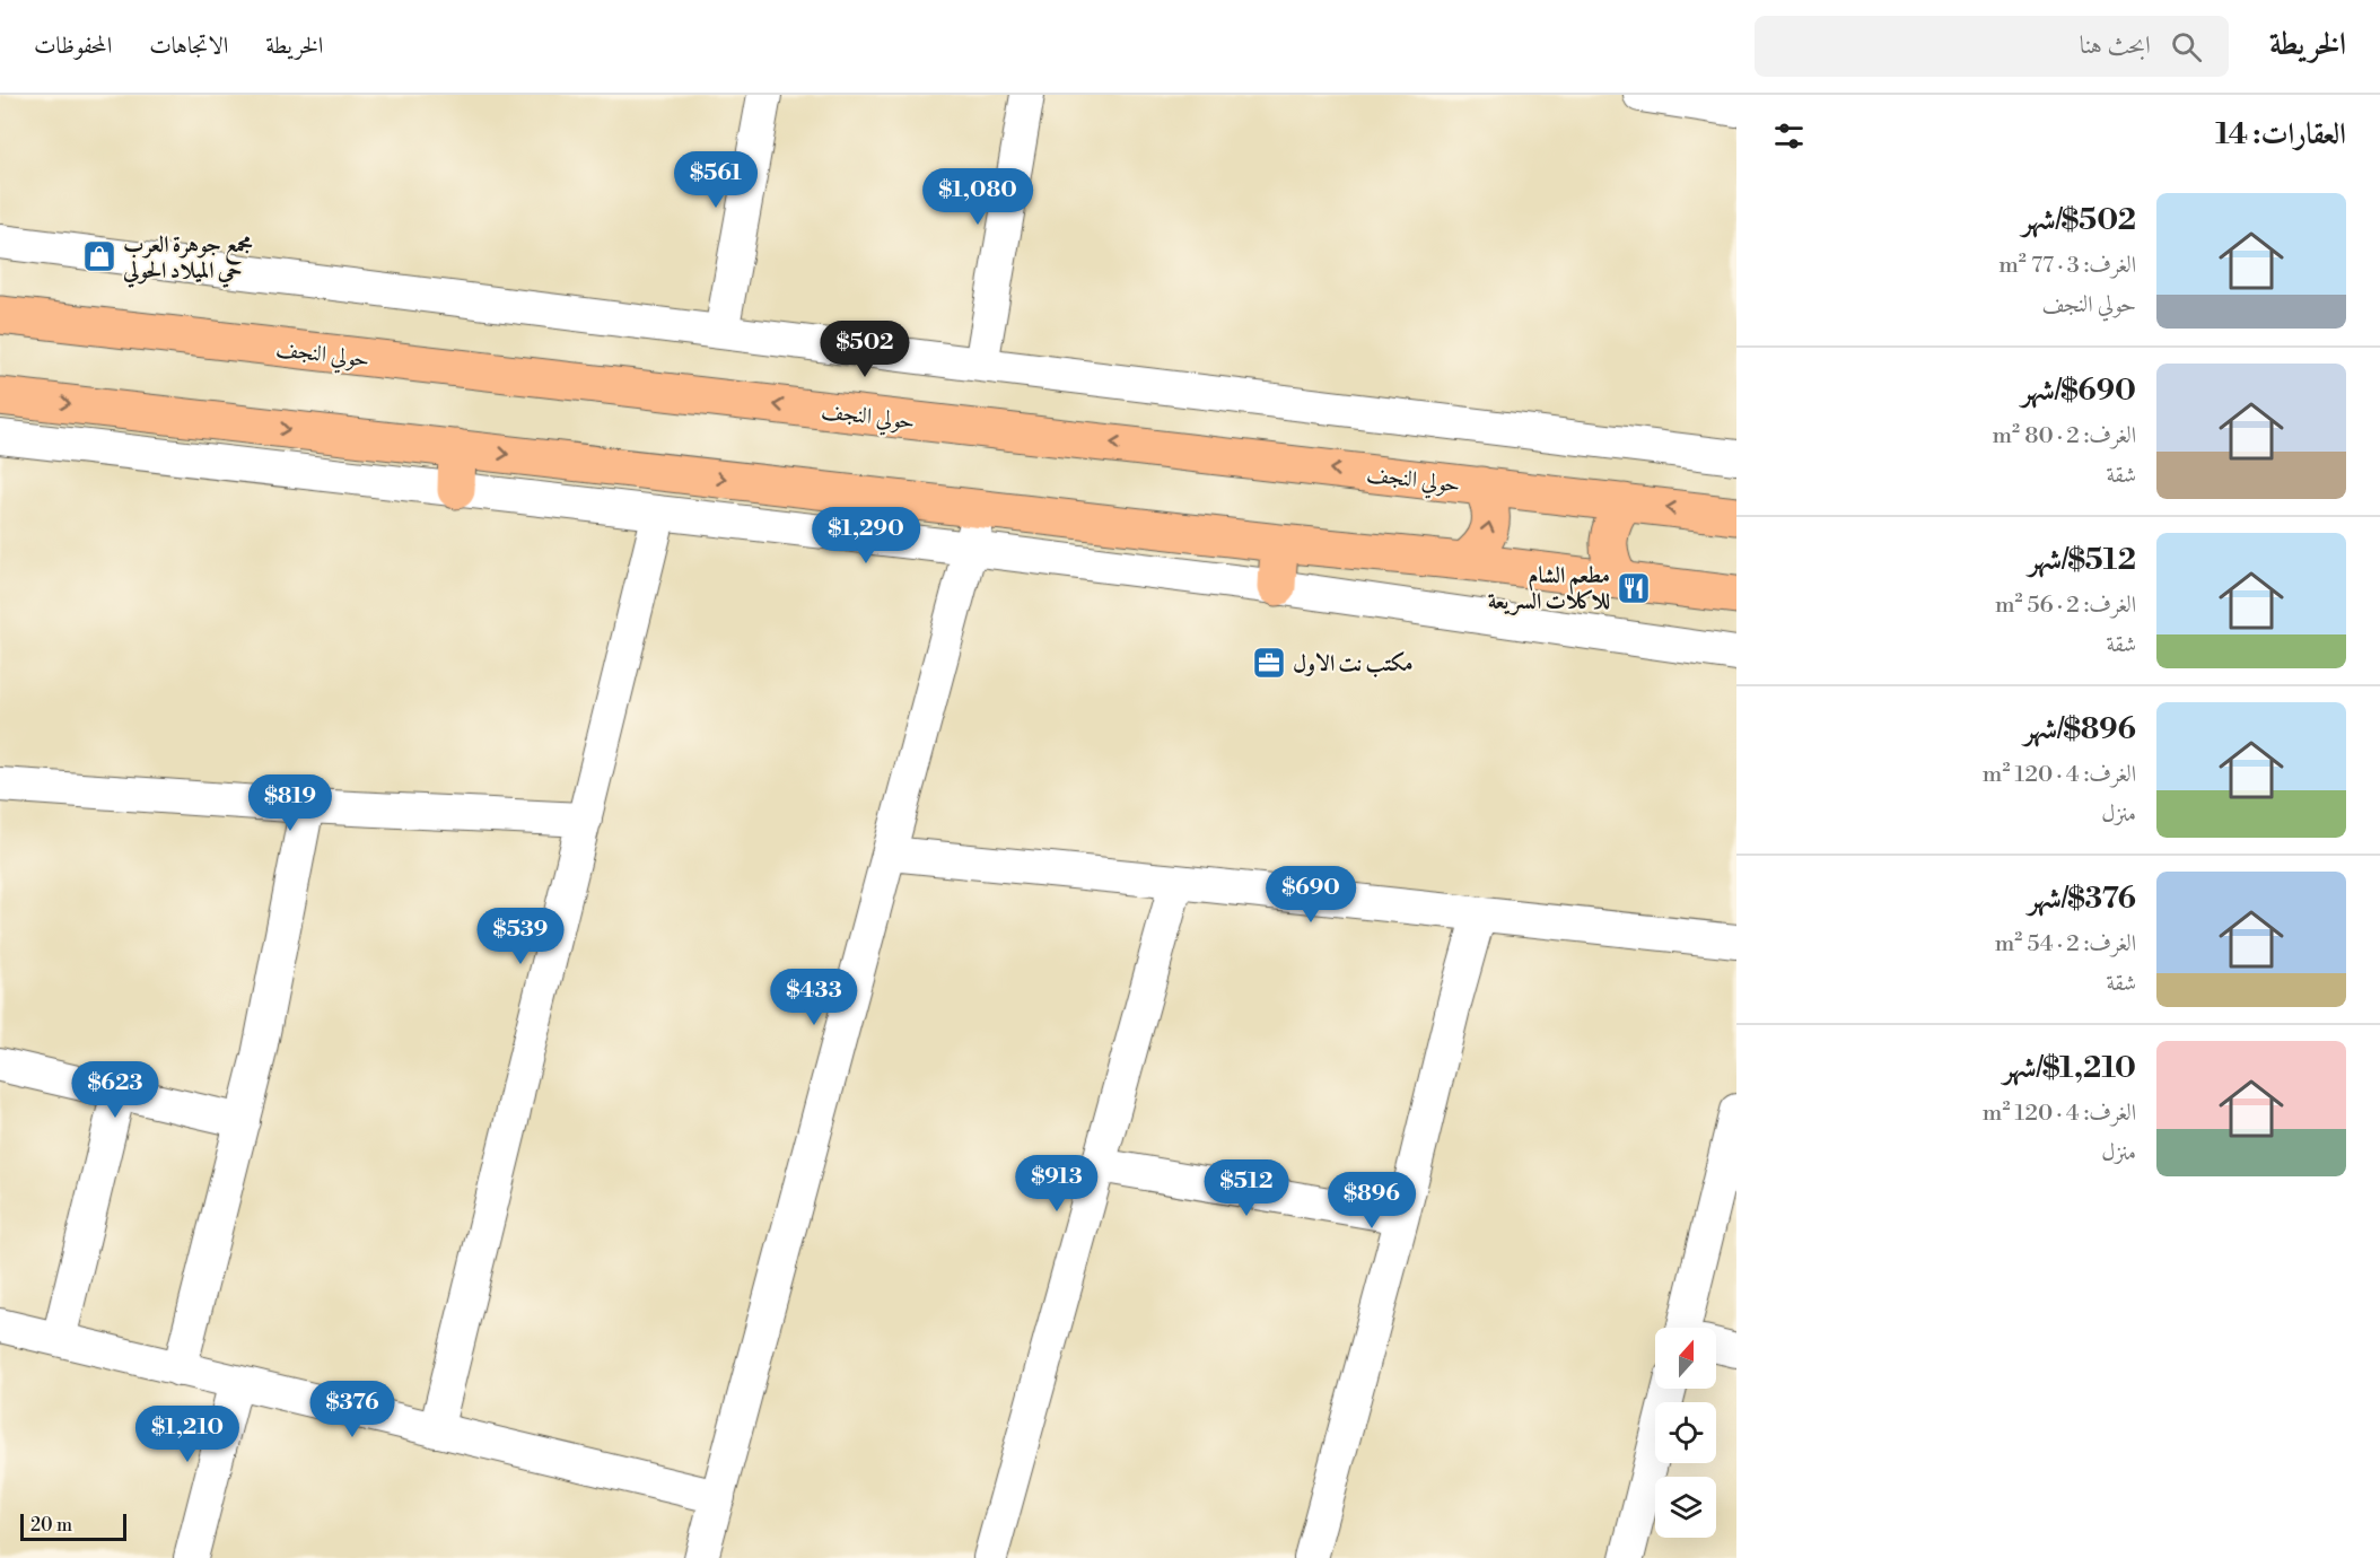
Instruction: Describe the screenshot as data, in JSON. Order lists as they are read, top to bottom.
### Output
{
  "streets": {
    "main road": ["حولي النجف"]
  },
  "places": {
    "shop": ["مجمع جوهرة العرب حي الميلاد الحولي"],
    "restaurant": ["مطعم الشام للاكلات السريعة"],
    "office": ["مكتب نت الاول"]
  },
  "scale_bar": "20 m",
  "north": "top",
  "page": {
    "header": "الخريطة",
    "search": "ابحث هنا",
    "nav": ["الخريطة", "الاتجاهات", "المحفوظات"],
    "heading": "العقارات: 14",
    "price": [
      "$561",
      "$1,080",
      "$502",
      "$1,290",
      "$819",
      "$690",
      "$539",
      "$433",
      "$623",
      "$913",
      "$512",
      "$896",
      "$376",
      "$1,210"
    ],
    "list": [
      {
        "name": "$502/شهر",
        "note": "الغرف: 3 · 77 m² · حولي النجف"
      },
      {
        "name": "$690/شهر",
        "note": "الغرف: 2 · 80 m² · شقة"
      },
      {
        "name": "$512/شهر",
        "note": "الغرف: 2 · 56 m² · شقة"
      },
      {
        "name": "$896/شهر",
        "note": "الغرف: 4 · 120 m² · منزل"
      },
      {
        "name": "$376/شهر",
        "note": "الغرف: 2 · 54 m² · شقة"
      },
      {
        "name": "$1,210/شهر",
        "note": "الغرف: 4 · 120 m² · منزل"
      }
    ],
    "scale": "20 m"
  }
}
